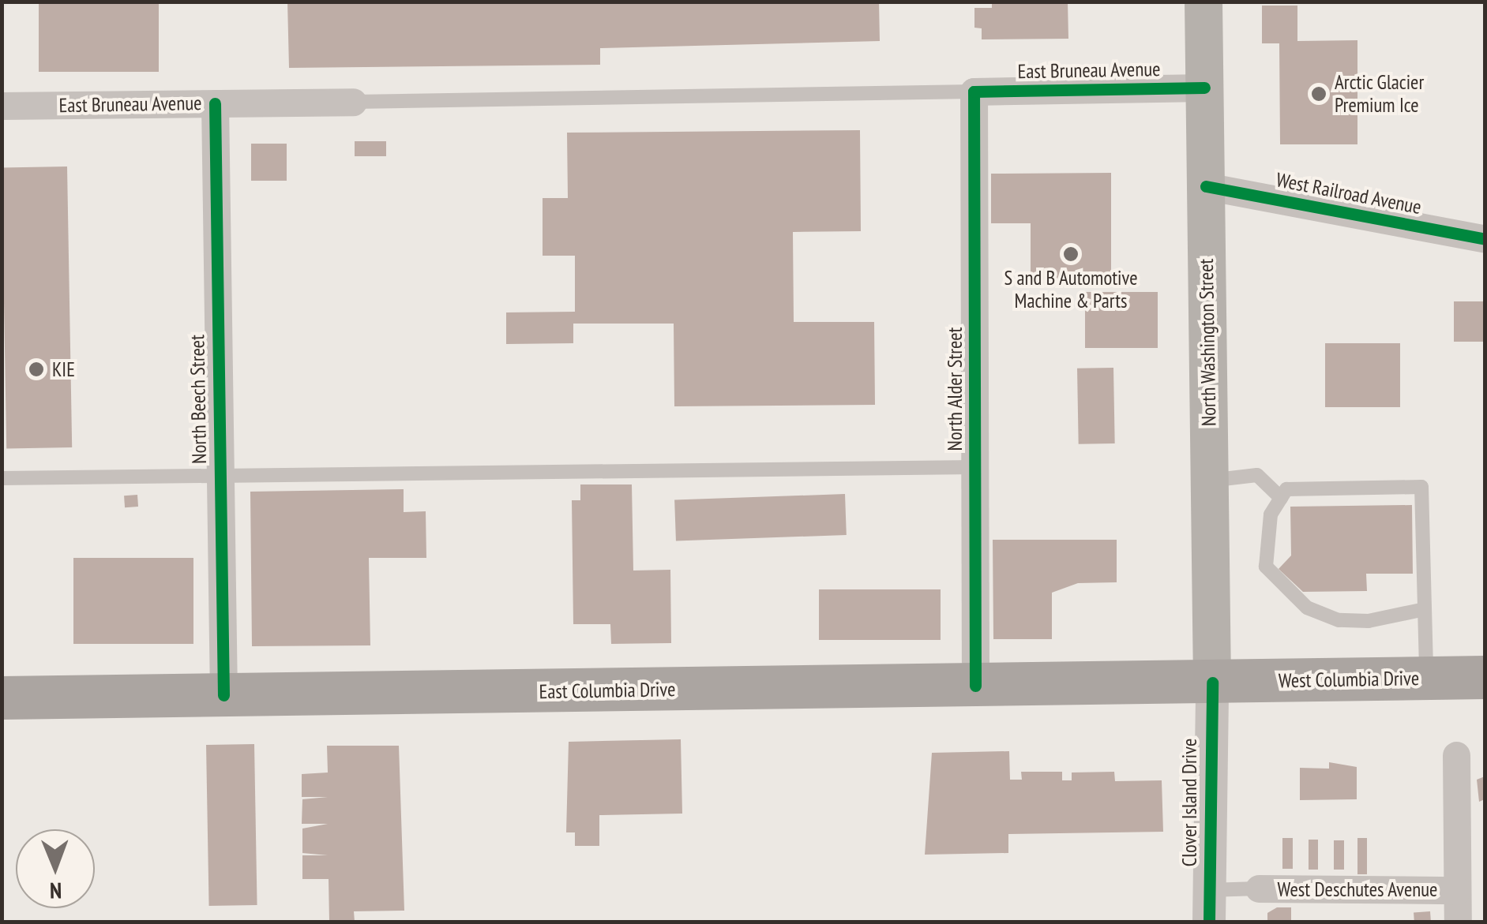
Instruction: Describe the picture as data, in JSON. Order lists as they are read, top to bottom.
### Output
{
  "streets": {
    "main road": ["North Washington Street", "West Columbia Drive", "East Columbia Drive"],
    "street": [
      "East Bruneau Avenue",
      "West Railroad Avenue",
      "North Alder Street",
      "North Beech Street",
      "Clover Island Drive",
      "West Deschutes Avenue"
    ]
  },
  "crossings": [
    ["East Bruneau Avenue", "North Washington Street"],
    ["East Bruneau Avenue", "North Alder Street"],
    ["East Bruneau Avenue", "North Beech Street"],
    ["West Railroad Avenue", "North Washington Street"],
    ["North Washington Street", "West Columbia Drive"],
    ["North Washington Street", "East Columbia Drive"],
    ["North Washington Street", "Clover Island Drive"],
    ["North Alder Street", "East Columbia Drive"],
    ["North Beech Street", "East Columbia Drive"],
    ["West Columbia Drive", "East Columbia Drive"],
    ["West Columbia Drive", "Clover Island Drive"],
    ["East Columbia Drive", "Clover Island Drive"]
  ],
  "places": ["Arctic Glacier Premium Ice", "S and B Automotive Machine & Parts", "KIE"],
  "north": "bottom"
}
